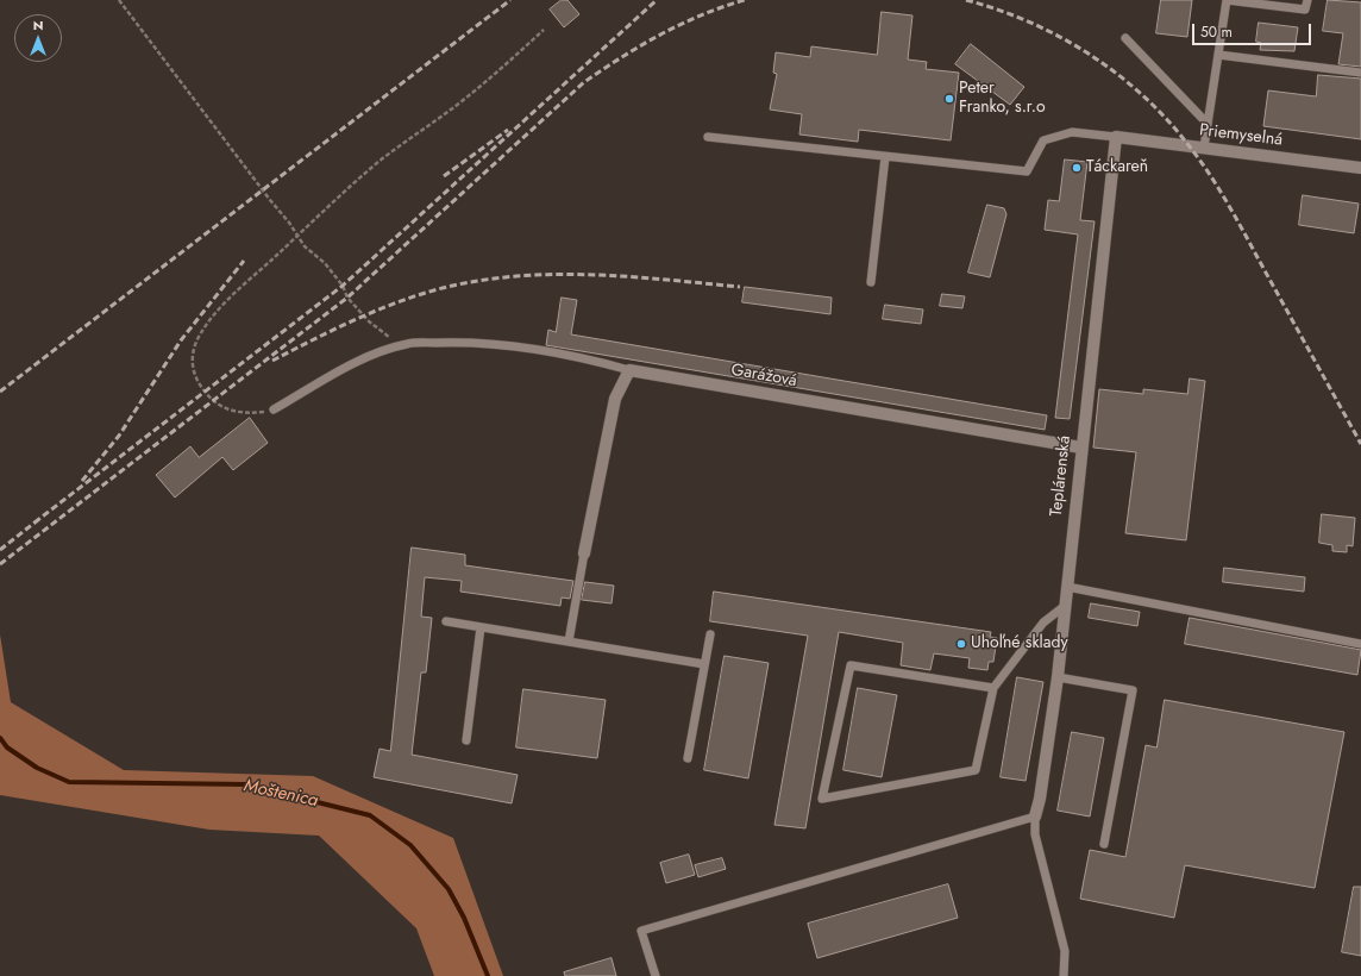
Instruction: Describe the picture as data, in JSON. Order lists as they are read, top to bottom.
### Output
{
  "streets": {
    "street": ["Priemyselná", "Garážová", "Teplárenská"]
  },
  "crossings": [
    ["Priemyselná", "Teplárenská"],
    ["Garážová", "Teplárenská"]
  ],
  "water": ["Moštenica"],
  "places": ["Peter Franko, s.r.o", "Táckareň", "Uhoľné sklady"],
  "scale_bar": "50 m",
  "north": "top"
}
